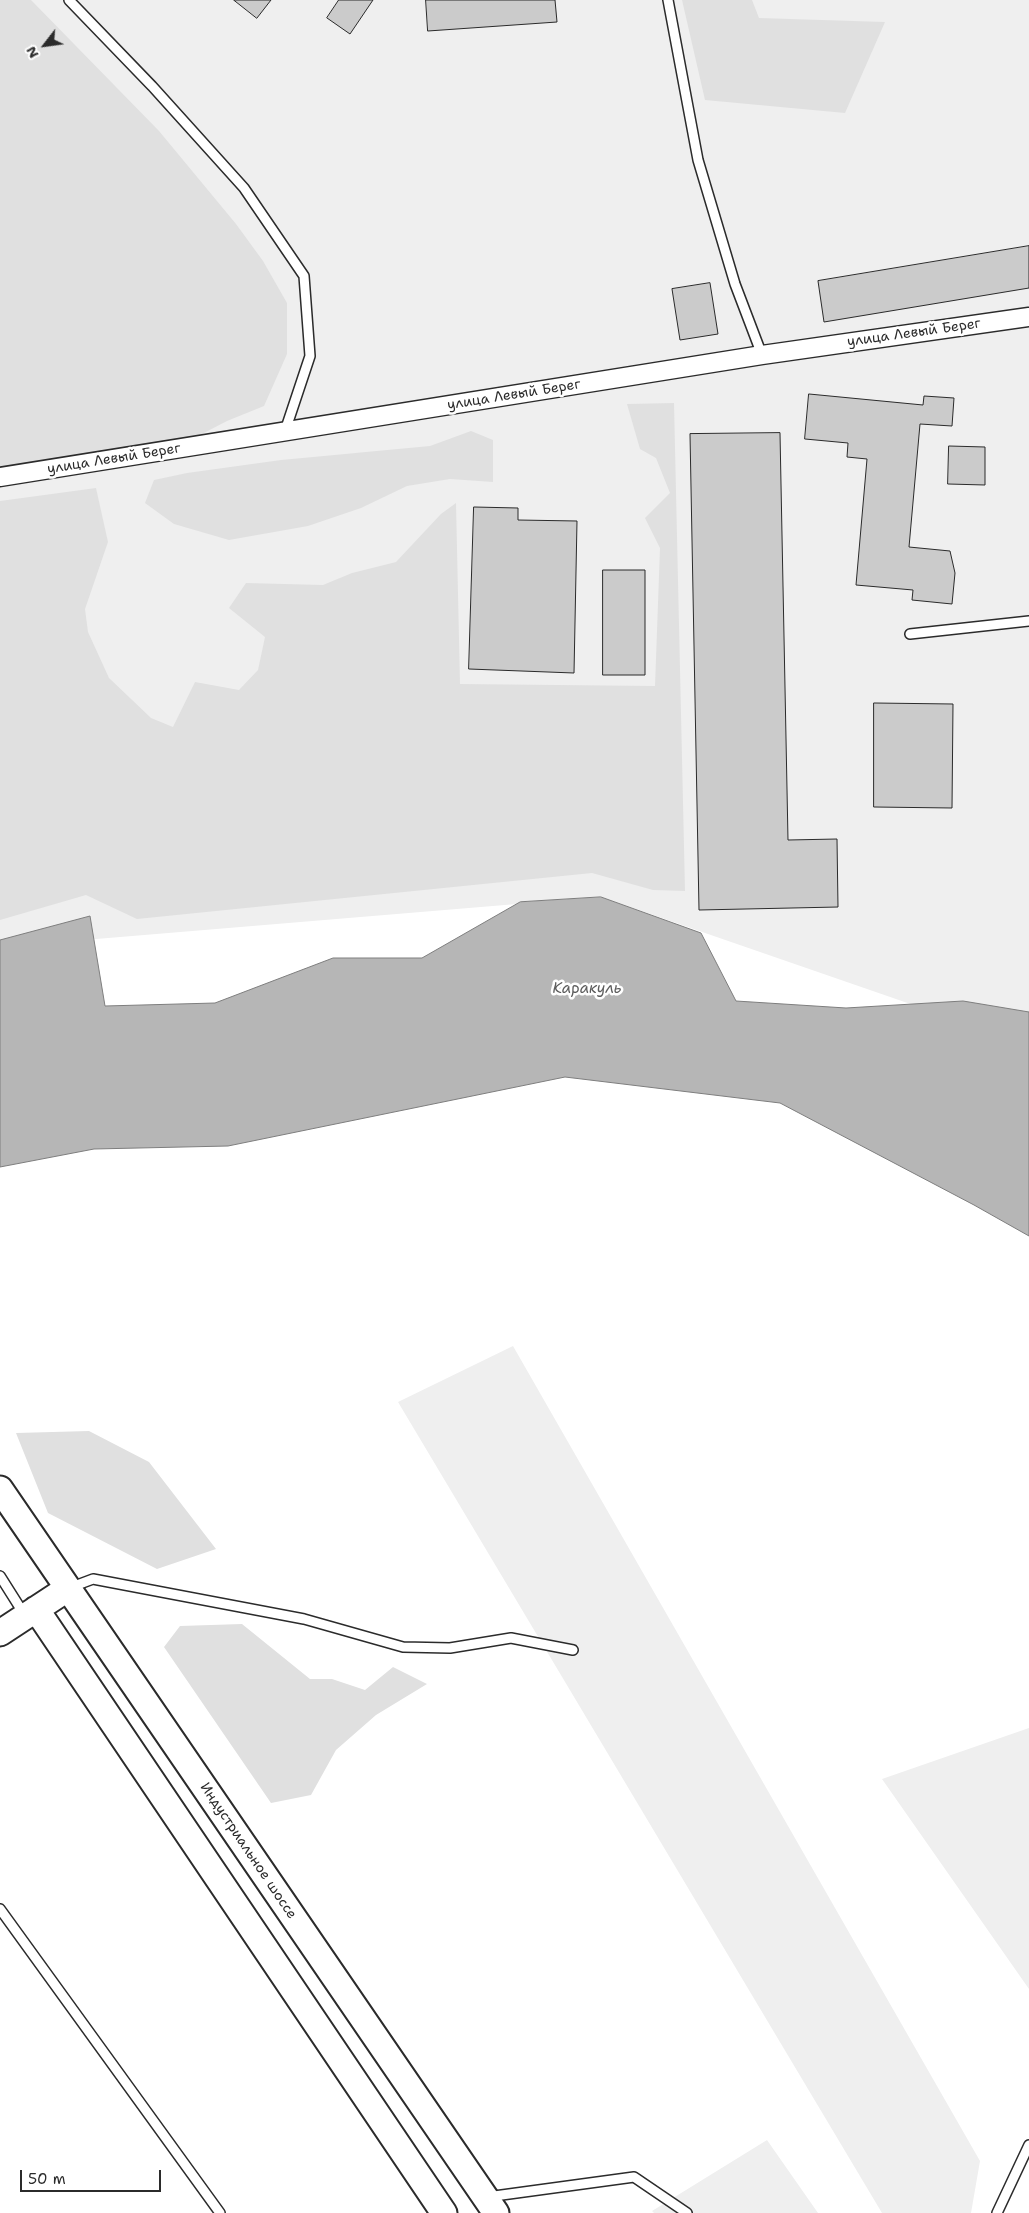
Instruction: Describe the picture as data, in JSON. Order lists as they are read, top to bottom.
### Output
{
  "streets": {
    "main road": ["Индустриальное шоссе"],
    "street": ["улица Левый Берег"]
  },
  "water": ["Каракуль"],
  "scale_bar": "50 m",
  "north": "bottom left"
}
